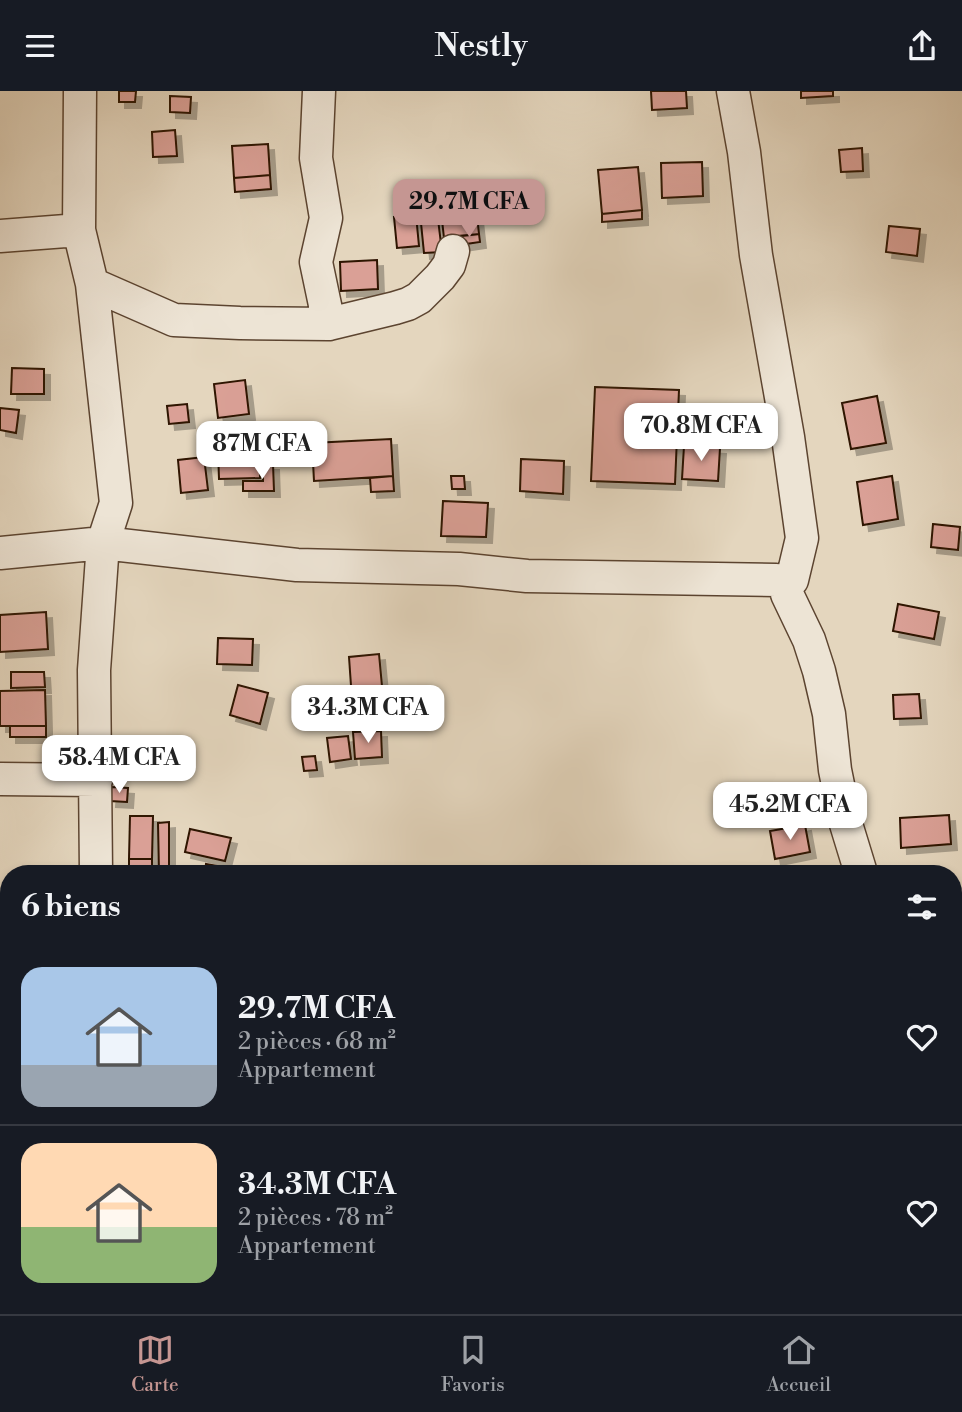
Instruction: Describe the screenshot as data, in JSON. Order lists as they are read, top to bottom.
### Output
{
  "page": {
    "header": "Nestly",
    "price": [
      "29.7M CFA",
      "70.8M CFA",
      "87M CFA",
      "34.3M CFA",
      "58.4M CFA",
      "45.2M CFA"
    ],
    "heading": "6 biens",
    "list": [
      {
        "name": "29.7M CFA",
        "note": "2 pièces · 68 m² · Appartement"
      },
      {
        "name": "34.3M CFA",
        "note": "2 pièces · 78 m² · Appartement"
      }
    ],
    "tabs": ["Carte", "Favoris", "Accueil"]
  }
}
